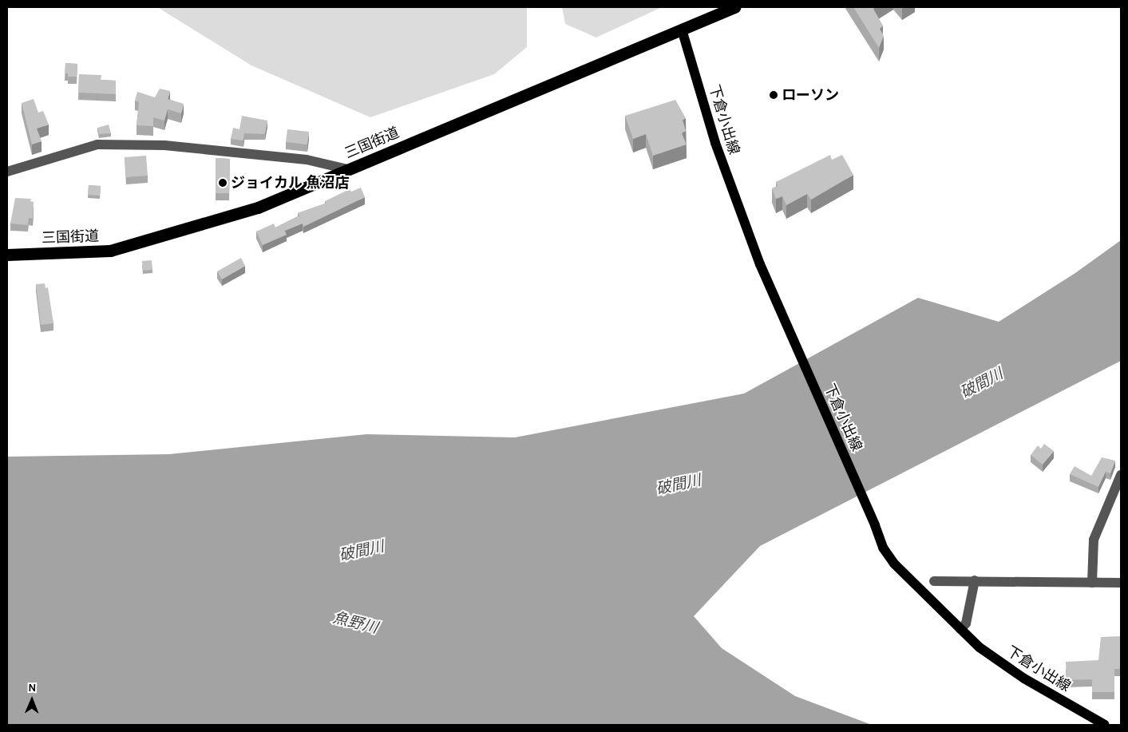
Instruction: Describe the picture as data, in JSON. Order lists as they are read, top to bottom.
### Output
{
  "streets": {
    "highway": ["三国街道"],
    "main road": ["下倉小出線"]
  },
  "crossings": [
    ["下倉小出線", "三国街道"]
  ],
  "water": ["破間川", "魚野川"],
  "places": ["ローソン", "ジョイカル 魚沼店"],
  "north": "top"
}
